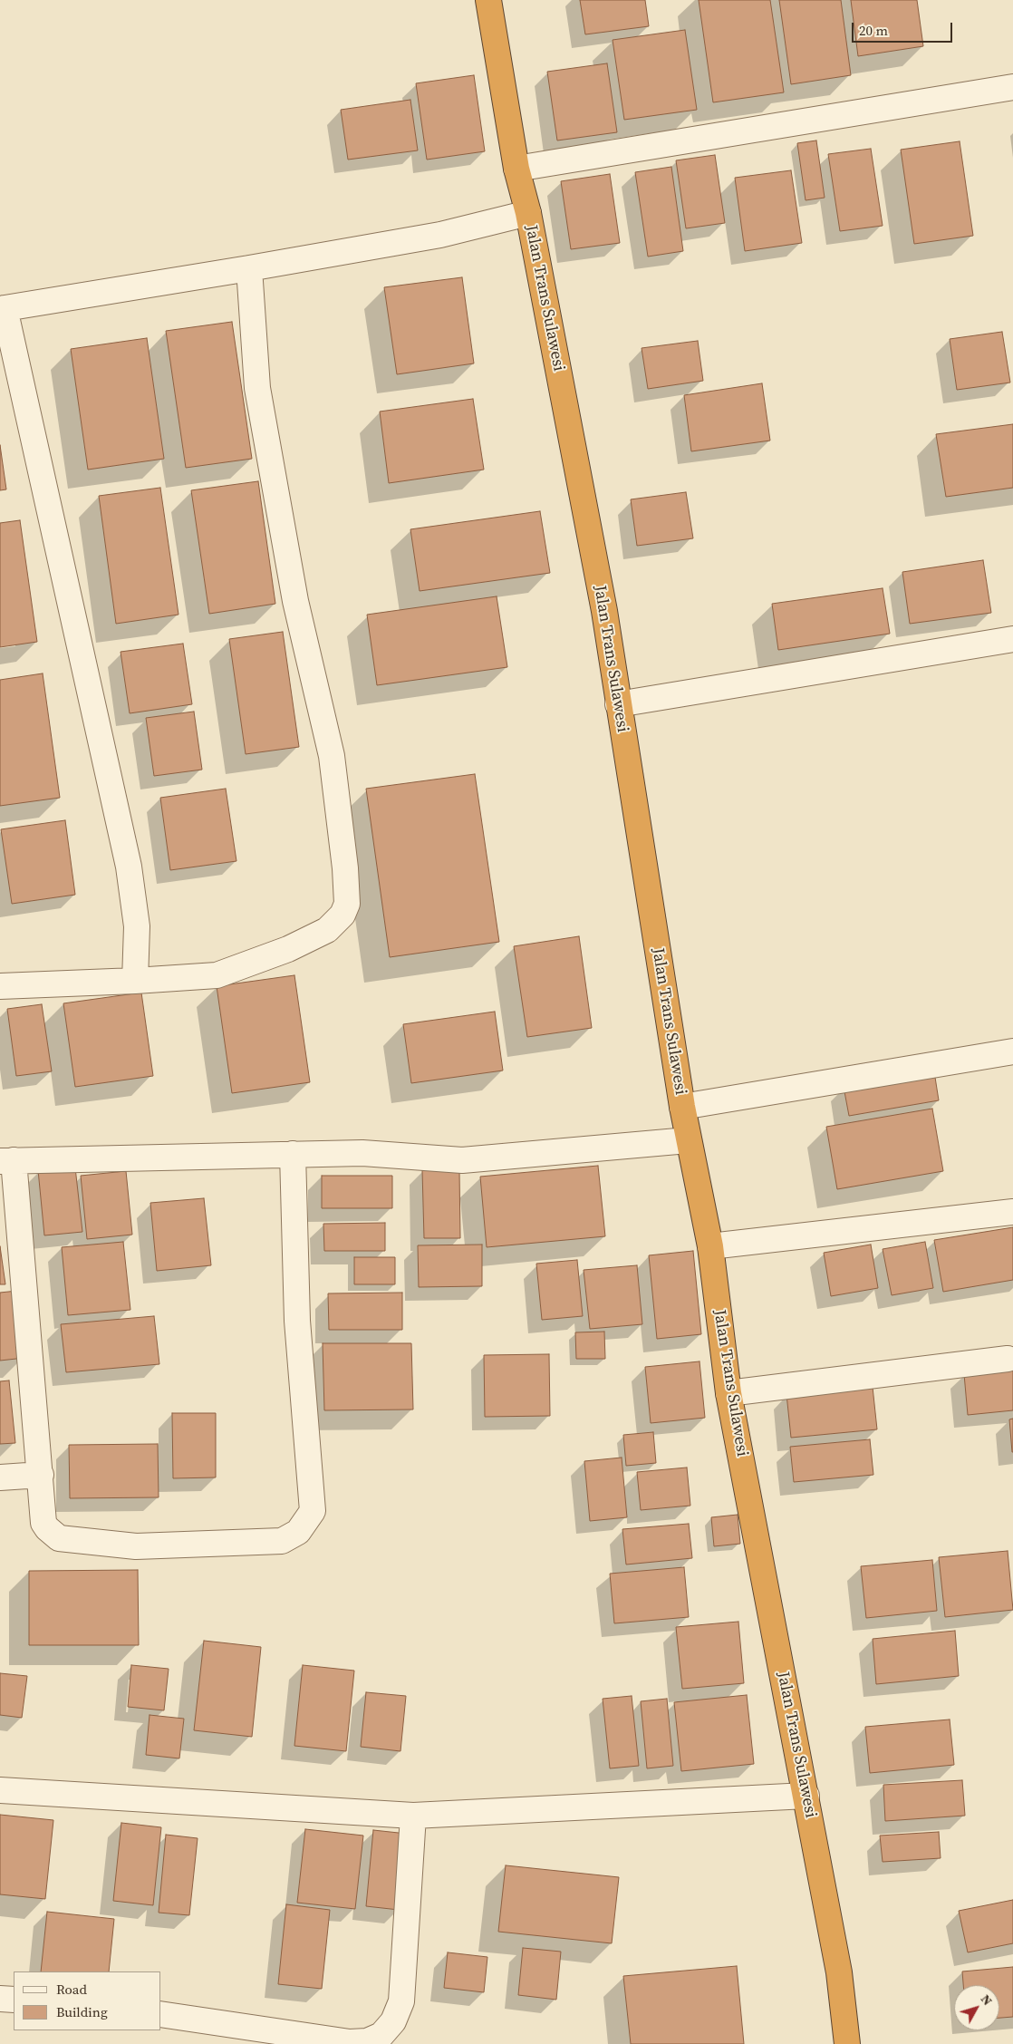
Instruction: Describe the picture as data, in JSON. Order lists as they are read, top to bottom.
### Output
{
  "streets": {
    "highway": ["Jalan Trans Sulawesi"]
  },
  "legend": ["Road", "Building"],
  "scale_bar": "20 m",
  "north": "top right"
}
